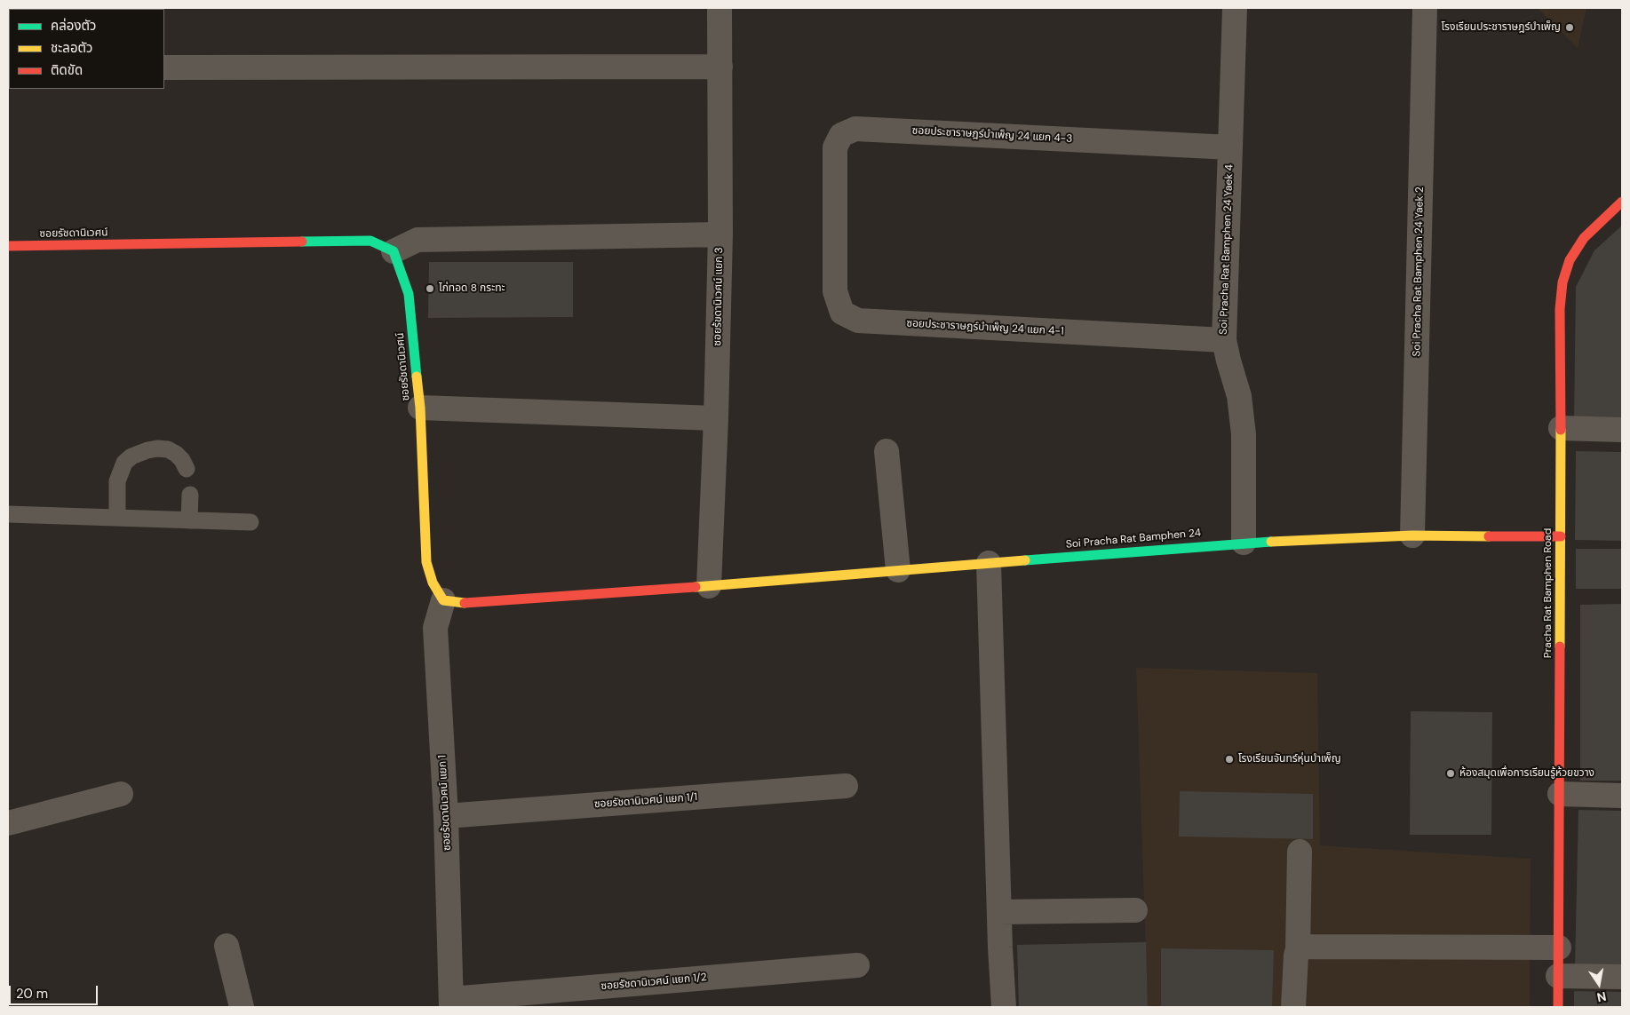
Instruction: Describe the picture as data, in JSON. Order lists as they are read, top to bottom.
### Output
{
  "streets": {
    "street": [
      "ซอยประชาราษฎร์บำเพ็ญ 24 แยก 4-3",
      "ซอยรัชดานิเวศน์",
      "Soi Pracha Rat Bamphen 24 Yaek 4",
      "Soi Pracha Rat Bamphen 24 Yaek 2",
      "ซอยร้ขดานิเวศน์ แยก 3",
      "ซอยประชาราษฎร์บำเพ็ญ 24 แยก 4-1",
      "Soi Pracha Rat Bamphen 24",
      "Pracha Rat Bamphen Road",
      "ซอยรัชดานิเวศน์ แยก 1/1",
      "ซอยร้ขดานิเวศน์ แยก 1",
      "ซอยรัชดานิเวศน์ แยก 1/2"
    ]
  },
  "crossings": [
    ["ซอยประชาราษฎร์บำเพ็ญ 24 แยก 4-3", "Soi Pracha Rat Bamphen 24 Yaek 4"],
    ["ซอยประชาราษฎร์บำเพ็ญ 24 แยก 4-3", "ซอยประชาราษฎร์บำเพ็ญ 24 แยก 4-1"],
    ["ซอยรัชดานิเวศน์", "ซอยร้ขดานิเวศน์ แยก 1"],
    ["Soi Pracha Rat Bamphen 24 Yaek 4", "ซอยประชาราษฎร์บำเพ็ญ 24 แยก 4-1"],
    ["Soi Pracha Rat Bamphen 24 Yaek 4", "Soi Pracha Rat Bamphen 24"],
    ["Soi Pracha Rat Bamphen 24 Yaek 2", "Soi Pracha Rat Bamphen 24"],
    ["ซอยร้ขดานิเวศน์ แยก 3", "Soi Pracha Rat Bamphen 24"],
    ["Soi Pracha Rat Bamphen 24", "Pracha Rat Bamphen Road"],
    ["ซอยรัชดานิเวศน์ แยก 1/1", "ซอยร้ขดานิเวศน์ แยก 1"],
    ["ซอยร้ขดานิเวศน์ แยก 1", "ซอยรัชดานิเวศน์ แยก 1/2"]
  ],
  "places": [
    "โรงเรียนประชาราษฎร์บำเพ็ญ",
    "ไก่ทอด 8 กระทะ",
    "โรงเรียนจันทร์หุ่นบำเพ็ญ",
    "ห้องสมุดเพื่อการเรียนรู้ห้วยขวาง"
  ],
  "legend": ["คล่องตัว", "ชะลอตัว", "ติดขัด"],
  "scale_bar": "20 m",
  "north": "bottom"
}
